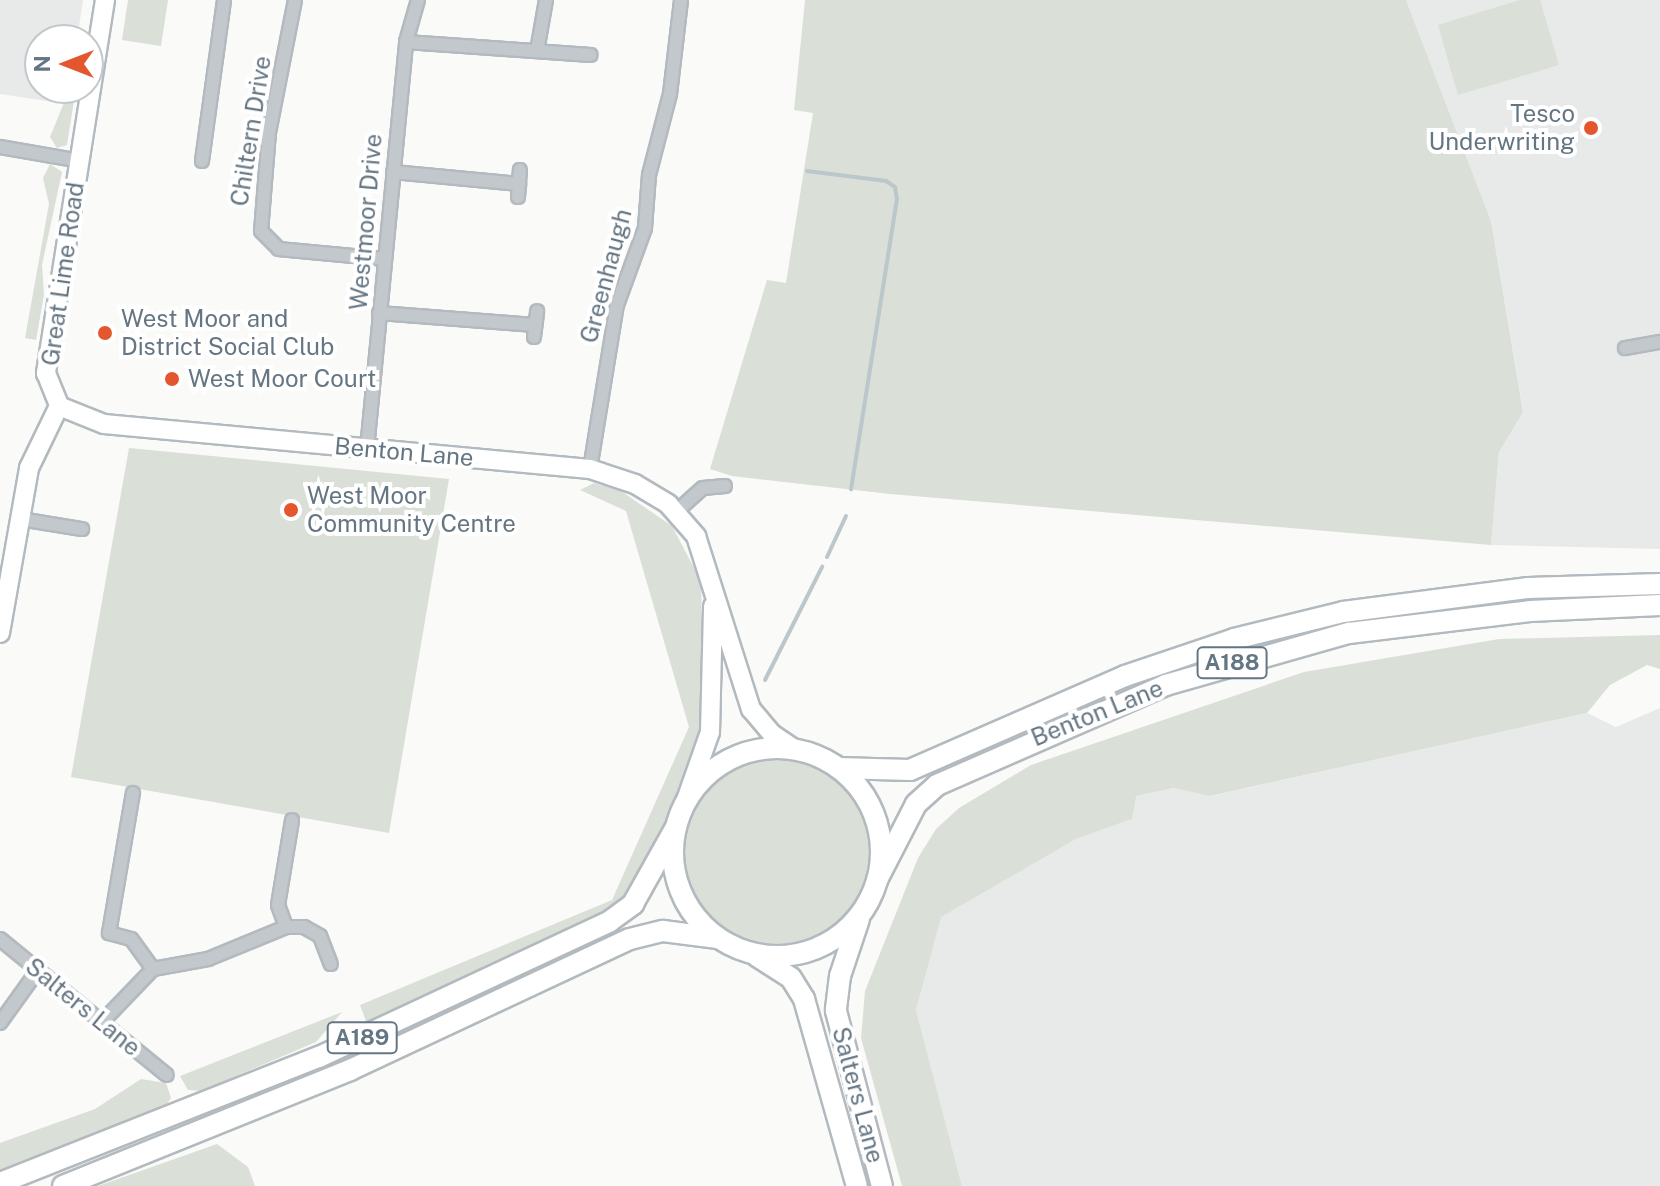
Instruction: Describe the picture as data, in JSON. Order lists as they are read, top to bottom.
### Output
{
  "streets": {
    "main road": [
      "Great Lime Road",
      "Benton Lane",
      "A188",
      "Salters Lane",
      "A189"
    ],
    "street": ["Chiltern Drive", "Westmoor Drive", "Greenhaugh"]
  },
  "crossings": [
    ["Chiltern Drive", "Westmoor Drive"],
    ["Westmoor Drive", "Benton Lane"],
    ["Great Lime Road", "Benton Lane"],
    ["Greenhaugh", "Benton Lane"],
    ["Benton Lane", "Salters Lane"],
    ["Benton Lane", "A189"],
    ["Salters Lane", "A189"]
  ],
  "places": [
    "Tesco Underwriting",
    "West Moor and District Social Club",
    "West Moor Court",
    "West Moor Community Centre"
  ],
  "north": "left"
}
